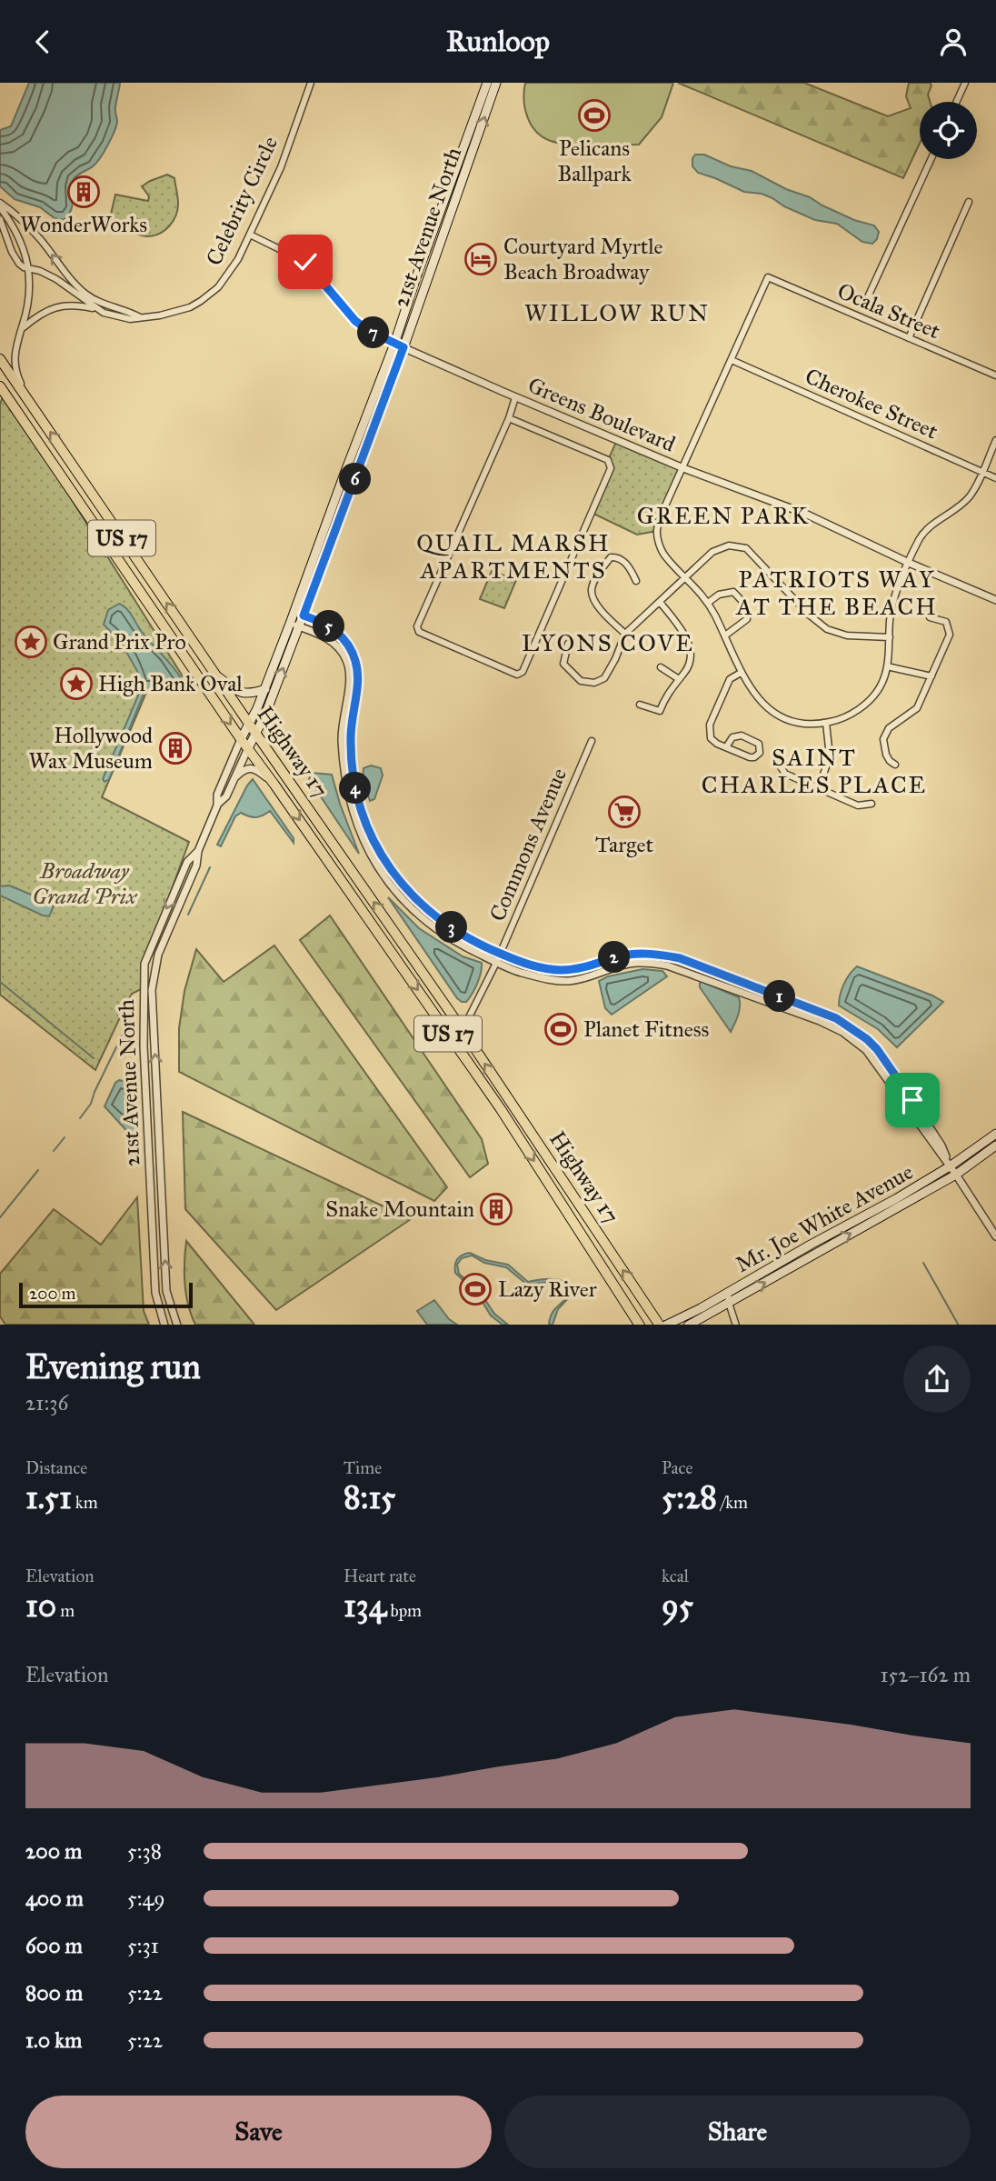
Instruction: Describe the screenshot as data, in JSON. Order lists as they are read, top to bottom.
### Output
{
  "streets": {
    "highway": ["US 17", "Highway 17"],
    "main road": ["21st Avenue North", "Mr. Joe White Avenue"],
    "street": [
      "Celebrity Circle",
      "Ocala Street",
      "Cherokee Street",
      "Greens Boulevard",
      "Commons Avenue"
    ]
  },
  "crossings": [
    ["Celebrity Circle", "Greens Boulevard"],
    ["21st Avenue North", "Greens Boulevard"],
    ["21st Avenue North", "Highway 17"],
    ["Ocala Street", "Cherokee Street"],
    ["Highway 17", "Commons Avenue"]
  ],
  "districts": [
    "WILLOW RUN",
    "GREEN PARK",
    "QUAIL MARSH APARTMENTS",
    "PATRIOTS WAY AT THE BEACH",
    "LYONS COVE",
    "SAINT CHARLES PLACE"
  ],
  "parks": ["Broadway Grand Prix"],
  "places": {
    "sports": ["Pelicans Ballpark", "Planet Fitness", "Lazy River"],
    "building": ["WonderWorks", "Hollywood Wax Museum", "Snake Mountain"],
    "hotel": ["Courtyard Myrtle Beach Broadway"],
    "place": ["Grand Prix Pro", "High Bank Oval"],
    "supermarket": ["Target"]
  },
  "scale_bar": "200 m",
  "page": {
    "header": "Runloop",
    "pins": [
      "7",
      "6",
      "5",
      "4",
      "3",
      "2",
      "1"
    ],
    "scale": "200 m",
    "heading": ["Evening run", "21:36"],
    "stats": [
      ["Distance", "1.51 km"],
      ["Time", "8:15"],
      ["Pace", "5:28 /km"],
      ["Elevation", "10 m"],
      ["Heart rate", "134 bpm"],
      ["kcal", "95"]
    ],
    "chart": ["Elevation", "152–162 m"],
    "list": [
      {
        "name": "200 m",
        "note": "5:38"
      },
      {
        "name": "400 m",
        "note": "5:49"
      },
      {
        "name": "600 m",
        "note": "5:31"
      },
      {
        "name": "800 m",
        "note": "5:22"
      },
      {
        "name": "1.0 km",
        "note": "5:22"
      }
    ],
    "buttons": ["Save", "Share"]
  }
}
